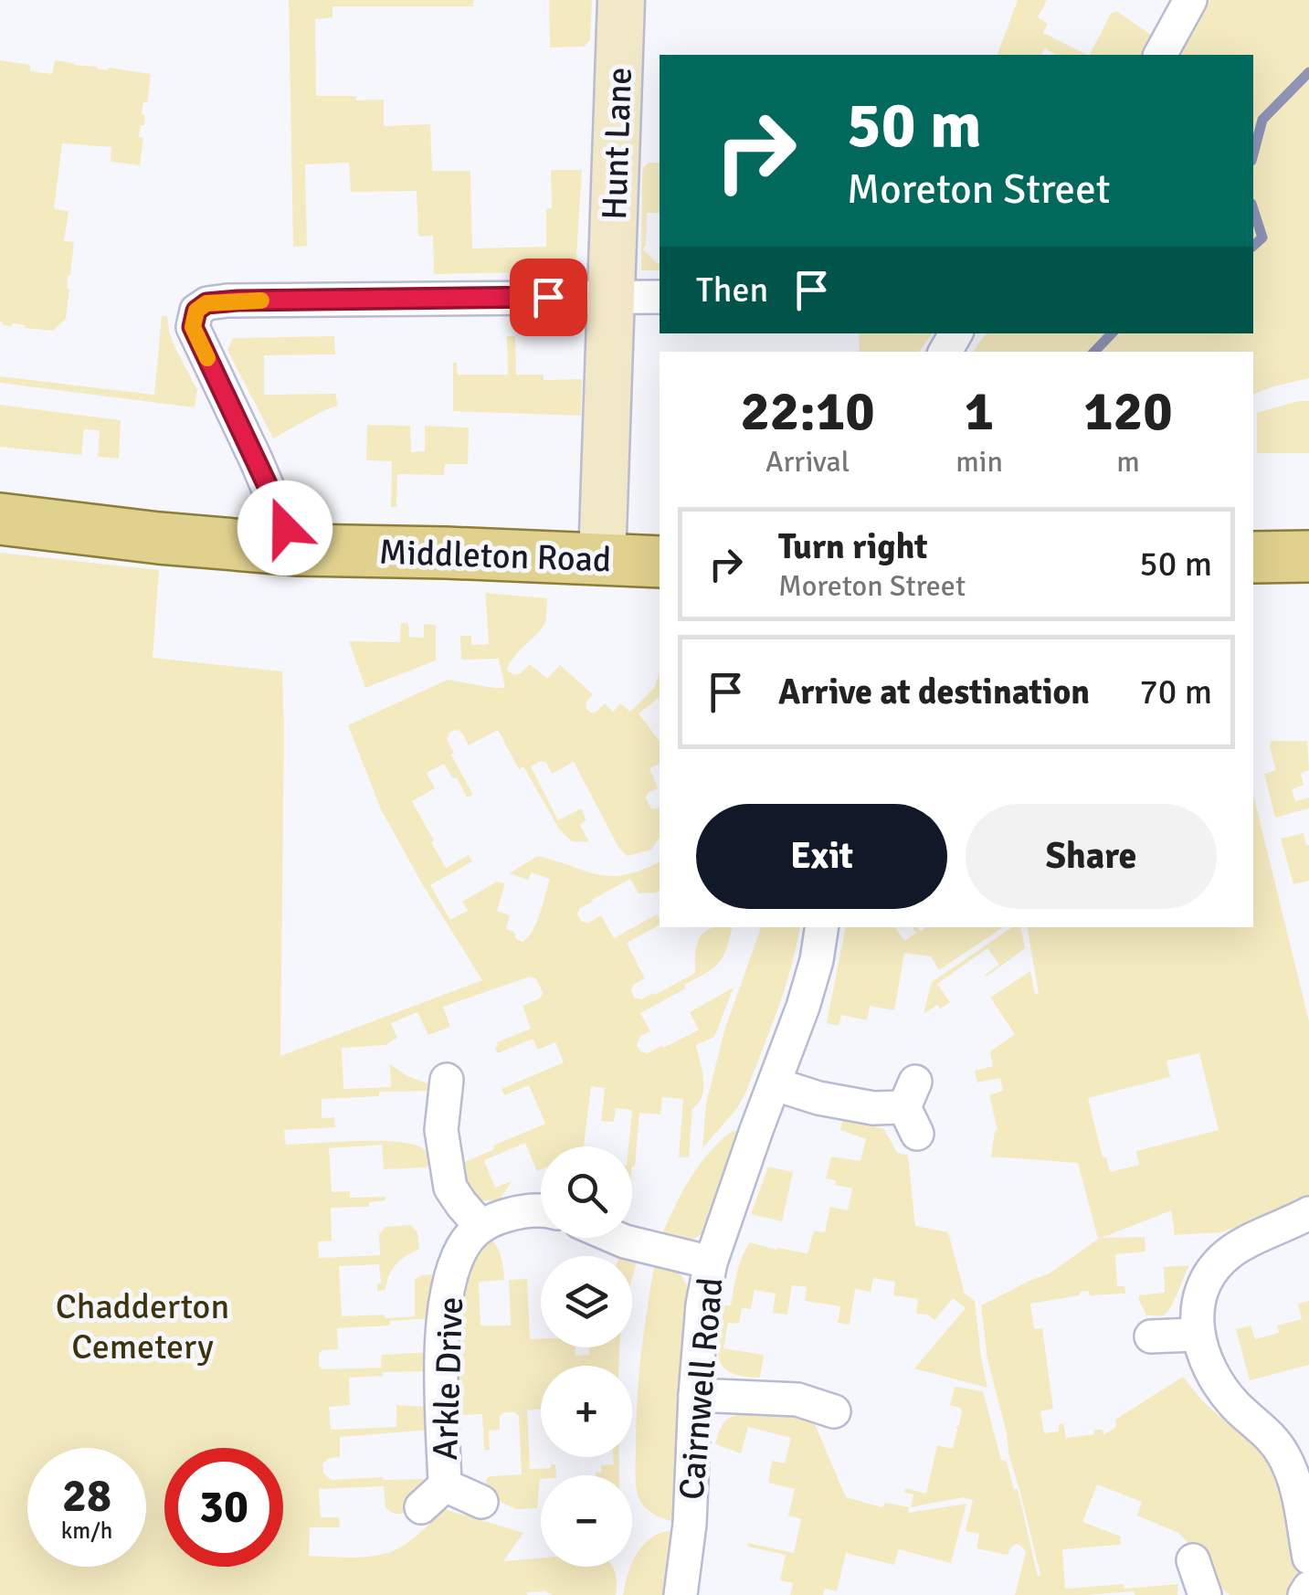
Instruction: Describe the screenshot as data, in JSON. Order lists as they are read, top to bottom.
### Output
{
  "streets": {
    "main road": ["Middleton Road"],
    "street": ["Hunt Lane", "Arkle Drive", "Cairnwell Road"]
  },
  "crossings": [
    ["Hunt Lane", "Middleton Road"]
  ],
  "parks": ["Chadderton Cemetery"],
  "page": {
    "turn": ["50 m", "Moreton Street"],
    "then": "Then",
    "eta": [
      "22:10",
      "Arrival",
      "1",
      "min",
      "120",
      "m"
    ],
    "list": [
      {
        "name": "Turn right",
        "note": "Moreton Street",
        "value": "50 m"
      },
      {
        "name": "Arrive at destination",
        "value": "70 m"
      }
    ],
    "buttons": ["Exit", "Share"],
    "map_buttons": ["+", "−"],
    "speed": "28 km/h",
    "limit": "30"
  }
}
